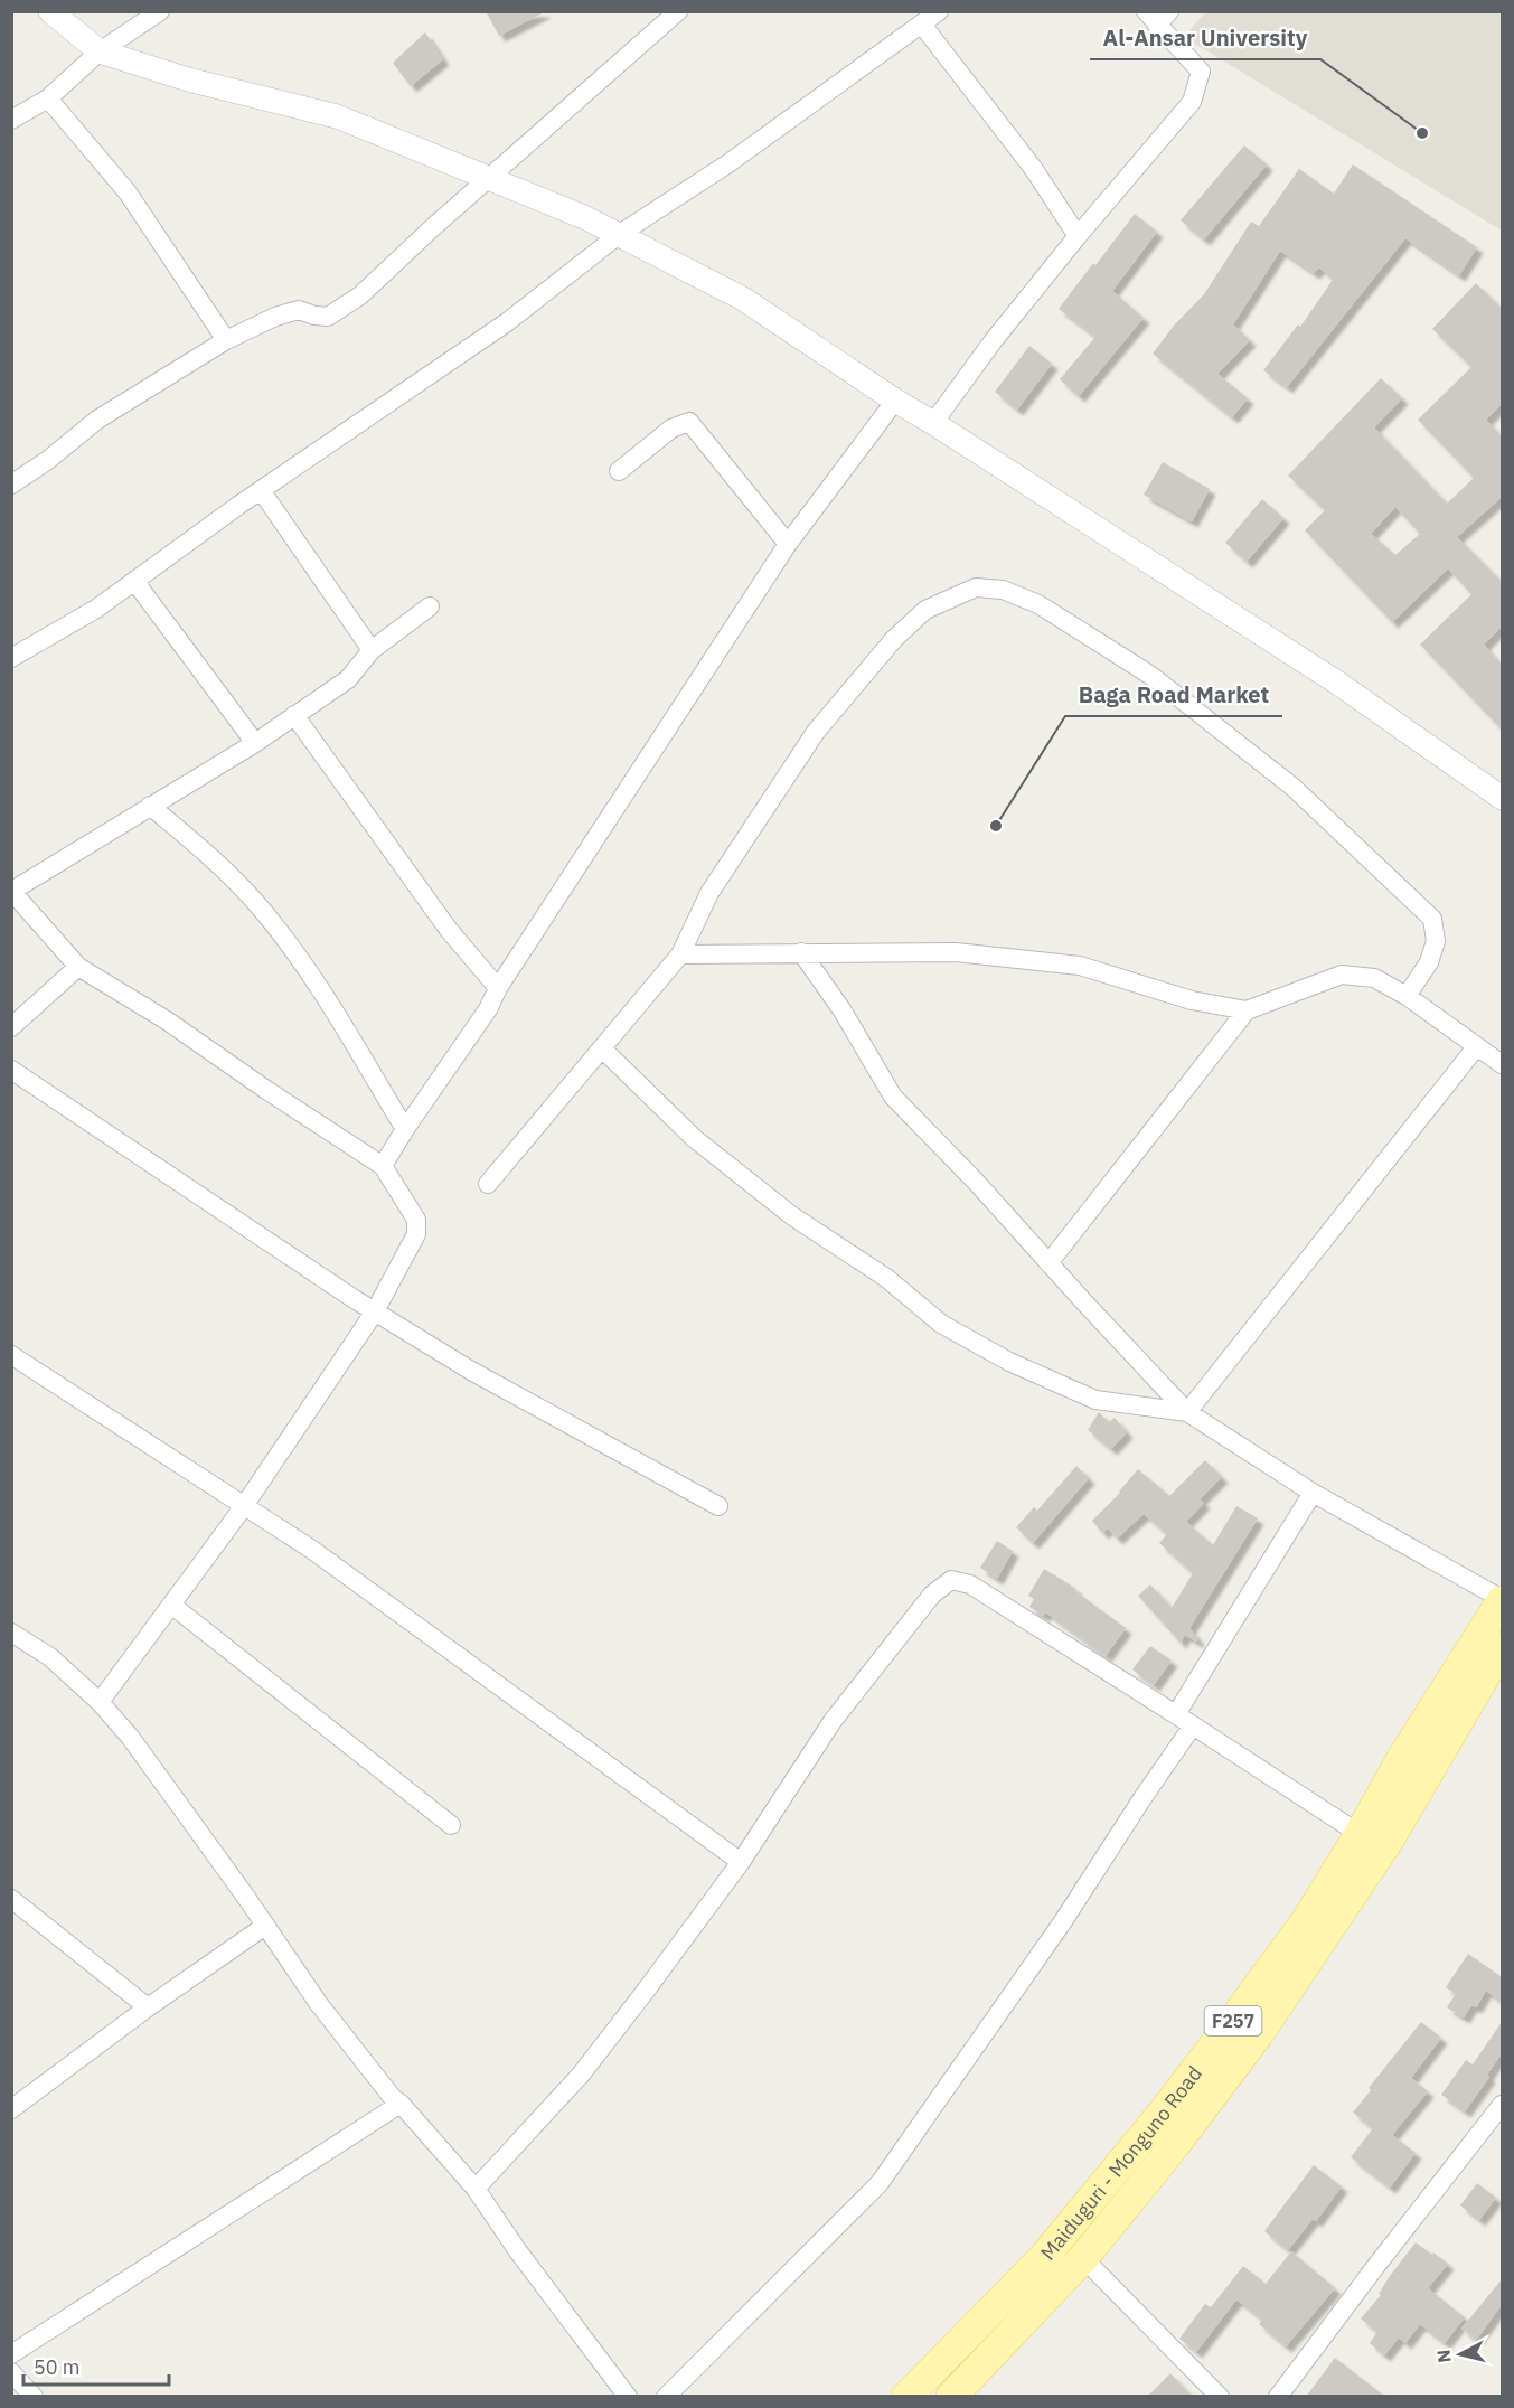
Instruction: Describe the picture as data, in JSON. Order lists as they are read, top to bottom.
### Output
{
  "streets": {
    "main road": ["F257", "Maiduguri - Monguno Road"]
  },
  "places": ["Al-Ansar University", "Baga Road Market"],
  "scale_bar": "50 m",
  "north": "left"
}
